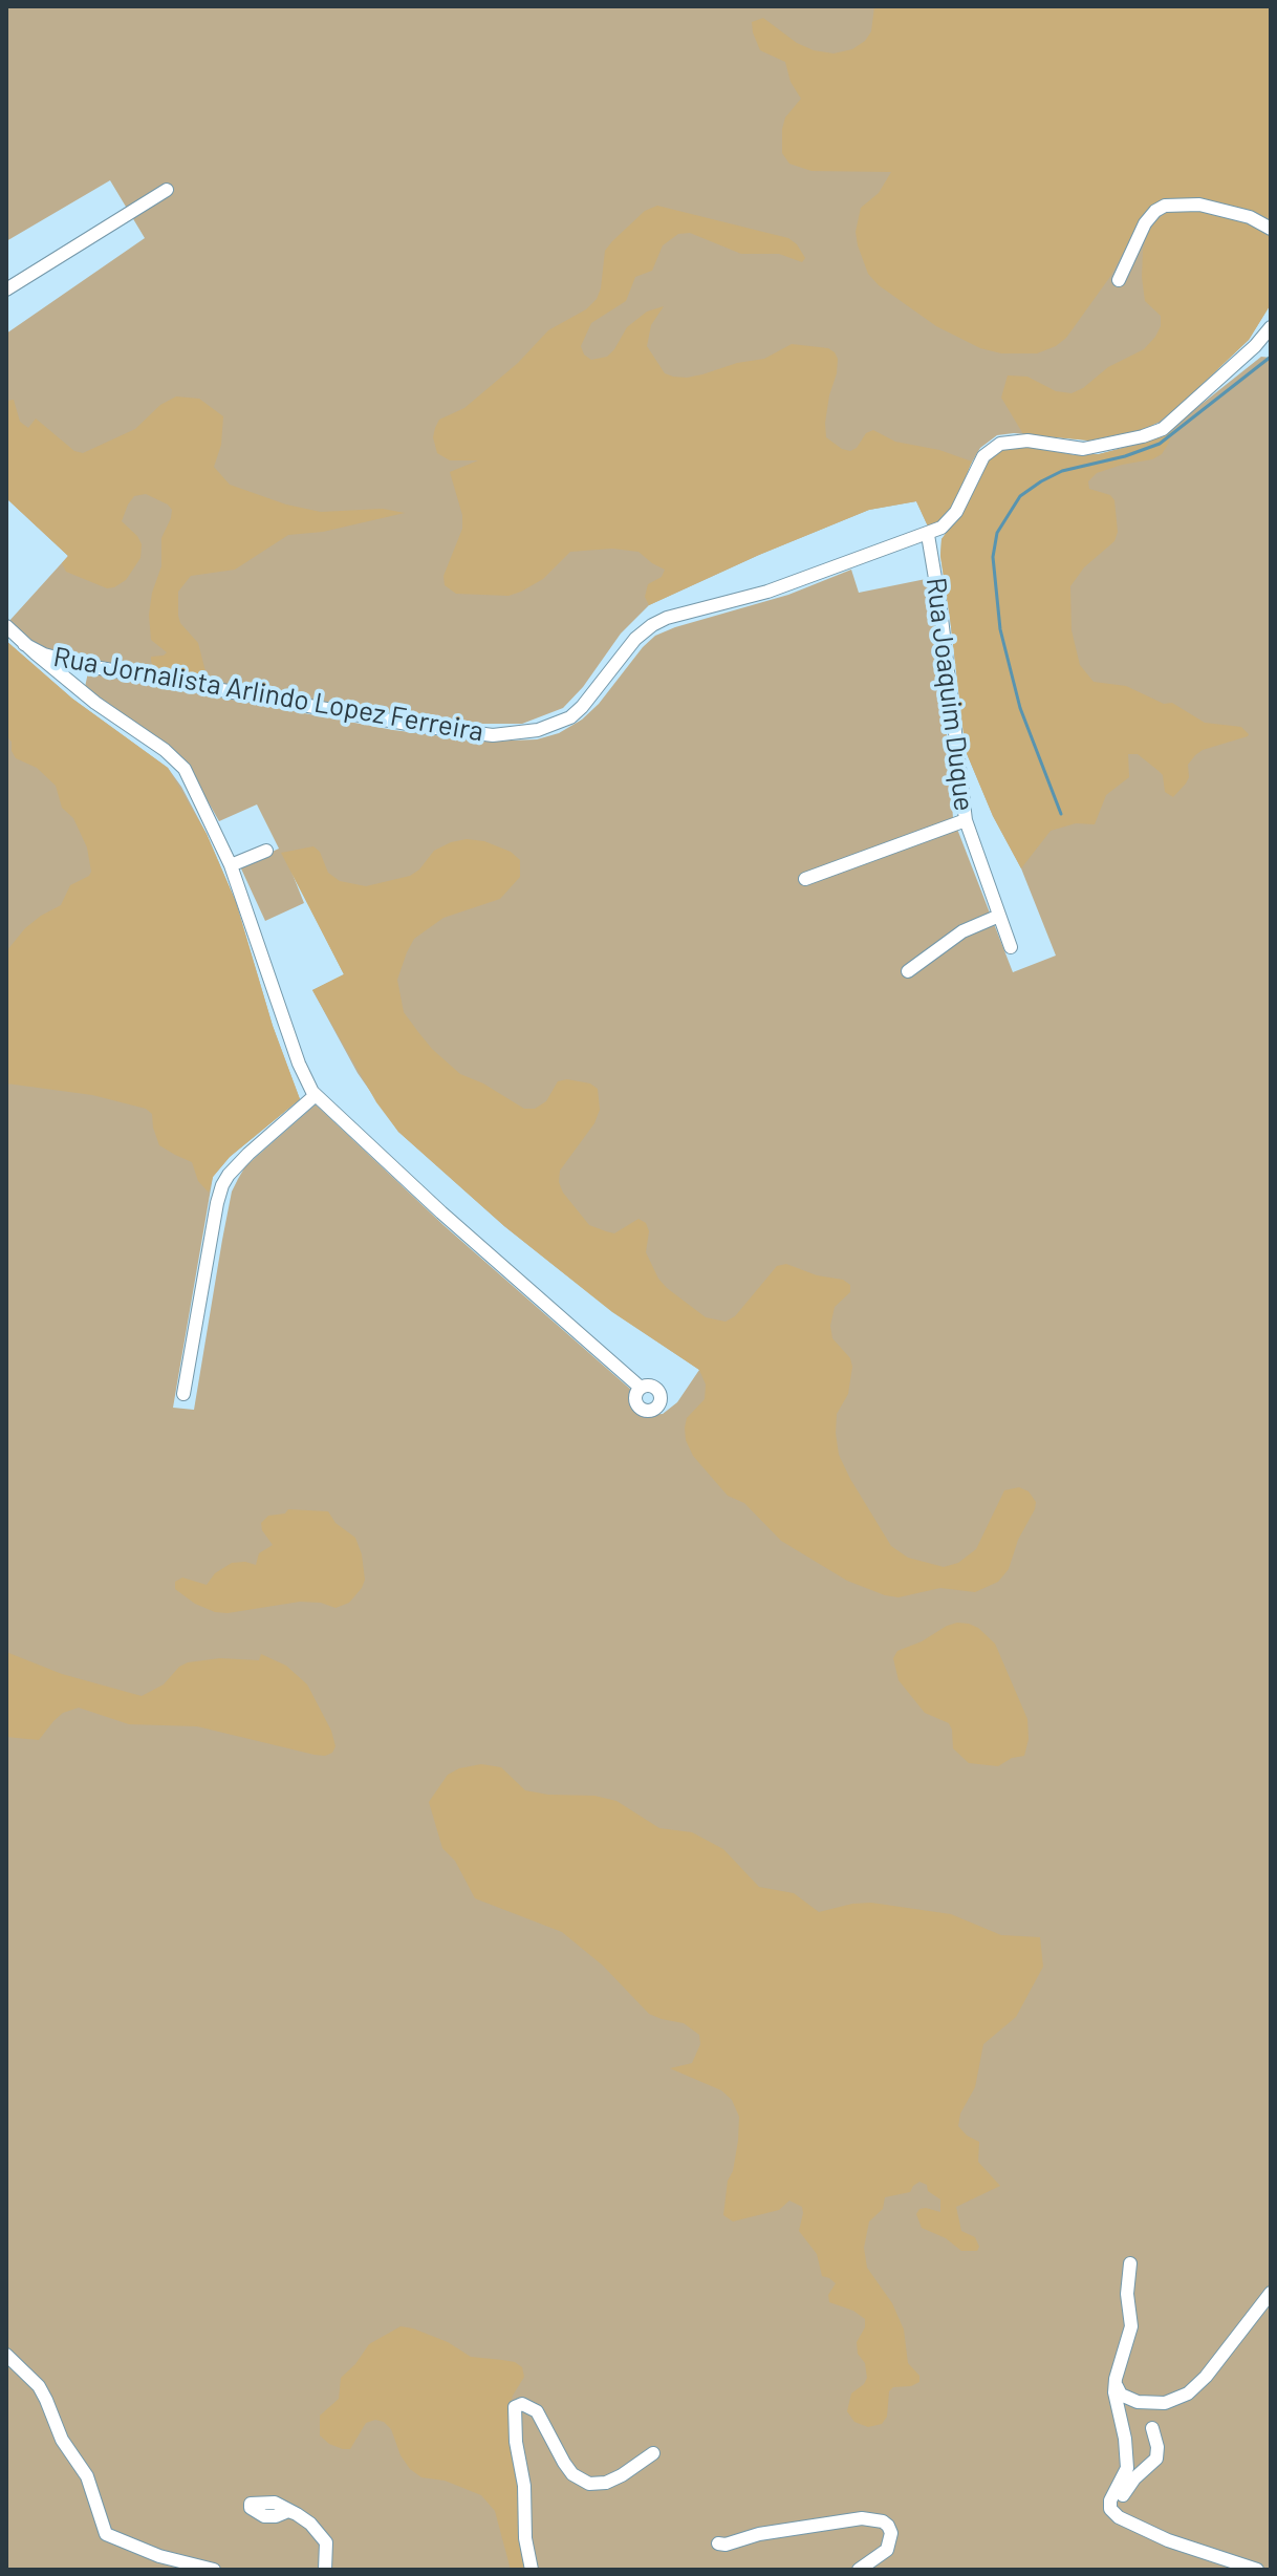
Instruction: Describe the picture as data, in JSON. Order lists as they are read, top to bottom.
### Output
{
  "streets": {
    "street": ["Rua Jornalista Arlindo Lopez Ferreira", "Rua Joaquim Duque"]
  },
  "crossings": [
    ["Rua Jornalista Arlindo Lopez Ferreira", "Rua Joaquim Duque"]
  ]
}
